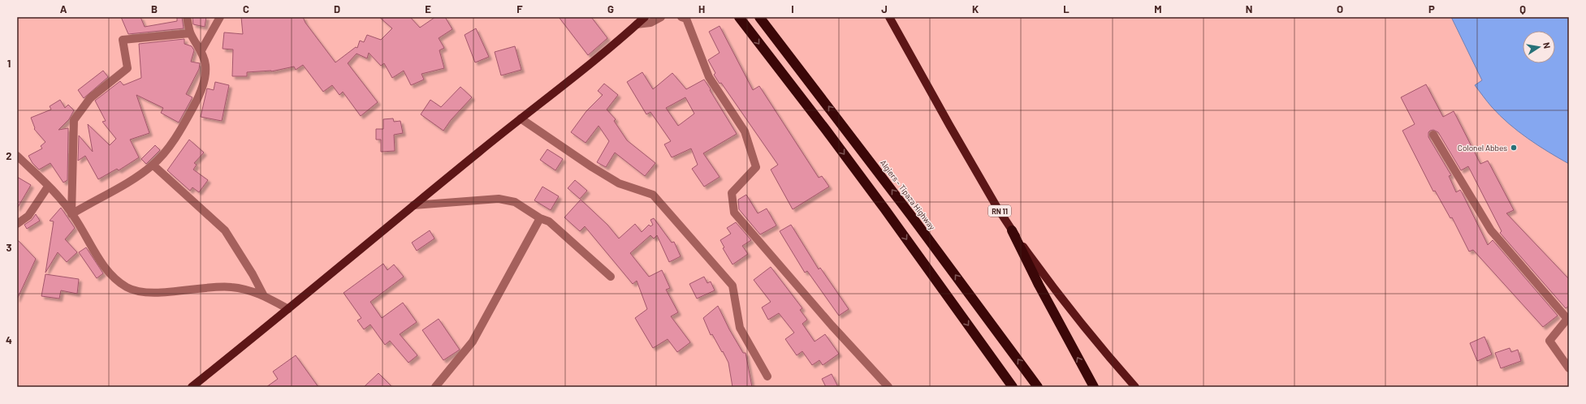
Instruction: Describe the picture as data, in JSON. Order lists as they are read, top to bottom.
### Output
{
  "streets": {
    "highway": ["Algiers - Tipaza Highway"],
    "main road": ["RN 11"]
  },
  "places": ["Colonel Abbes"],
  "north": "right",
  "grid": {
    "columns": [
      "A",
      "B",
      "C",
      "D",
      "E",
      "F",
      "G",
      "H",
      "I",
      "J",
      "K",
      "L",
      "M",
      "N",
      "O",
      "P",
      "Q"
    ],
    "rows": [
      "1",
      "2",
      "3",
      "4"
    ]
  }
}
